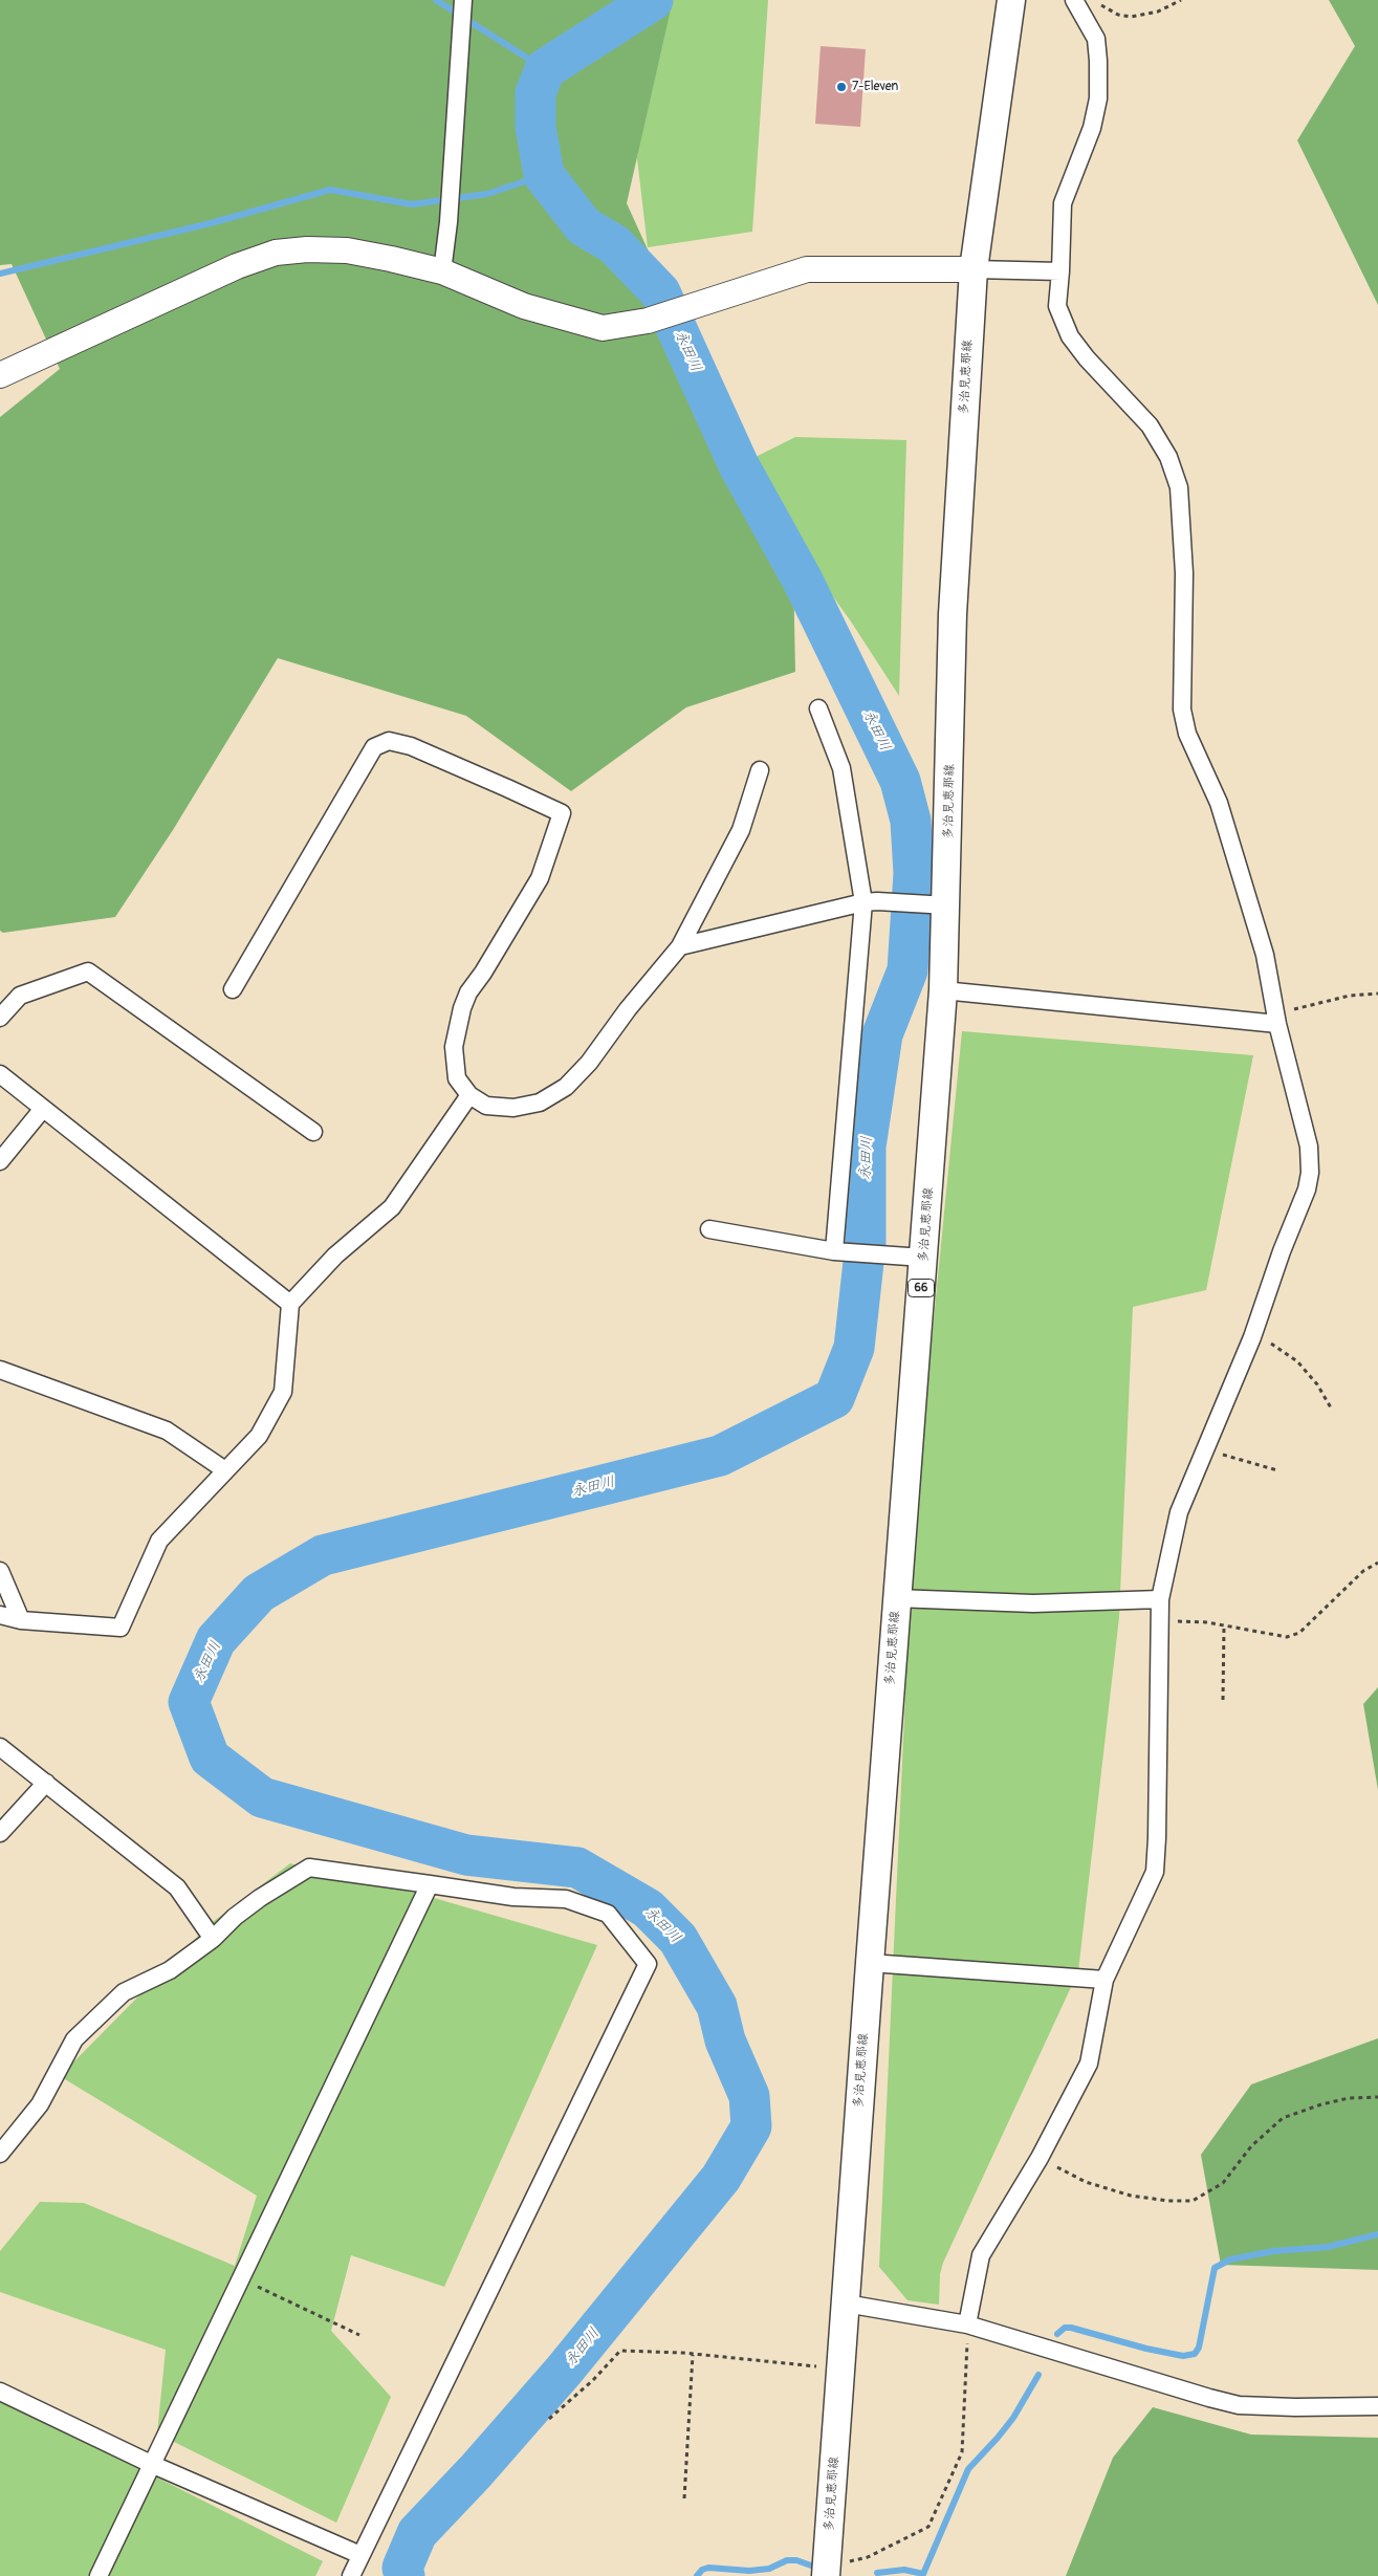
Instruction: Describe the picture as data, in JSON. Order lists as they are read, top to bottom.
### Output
{
  "streets": {
    "main road": ["多治見恵那線", "66"]
  },
  "water": ["永田川"],
  "places": ["7-Eleven"]
}
